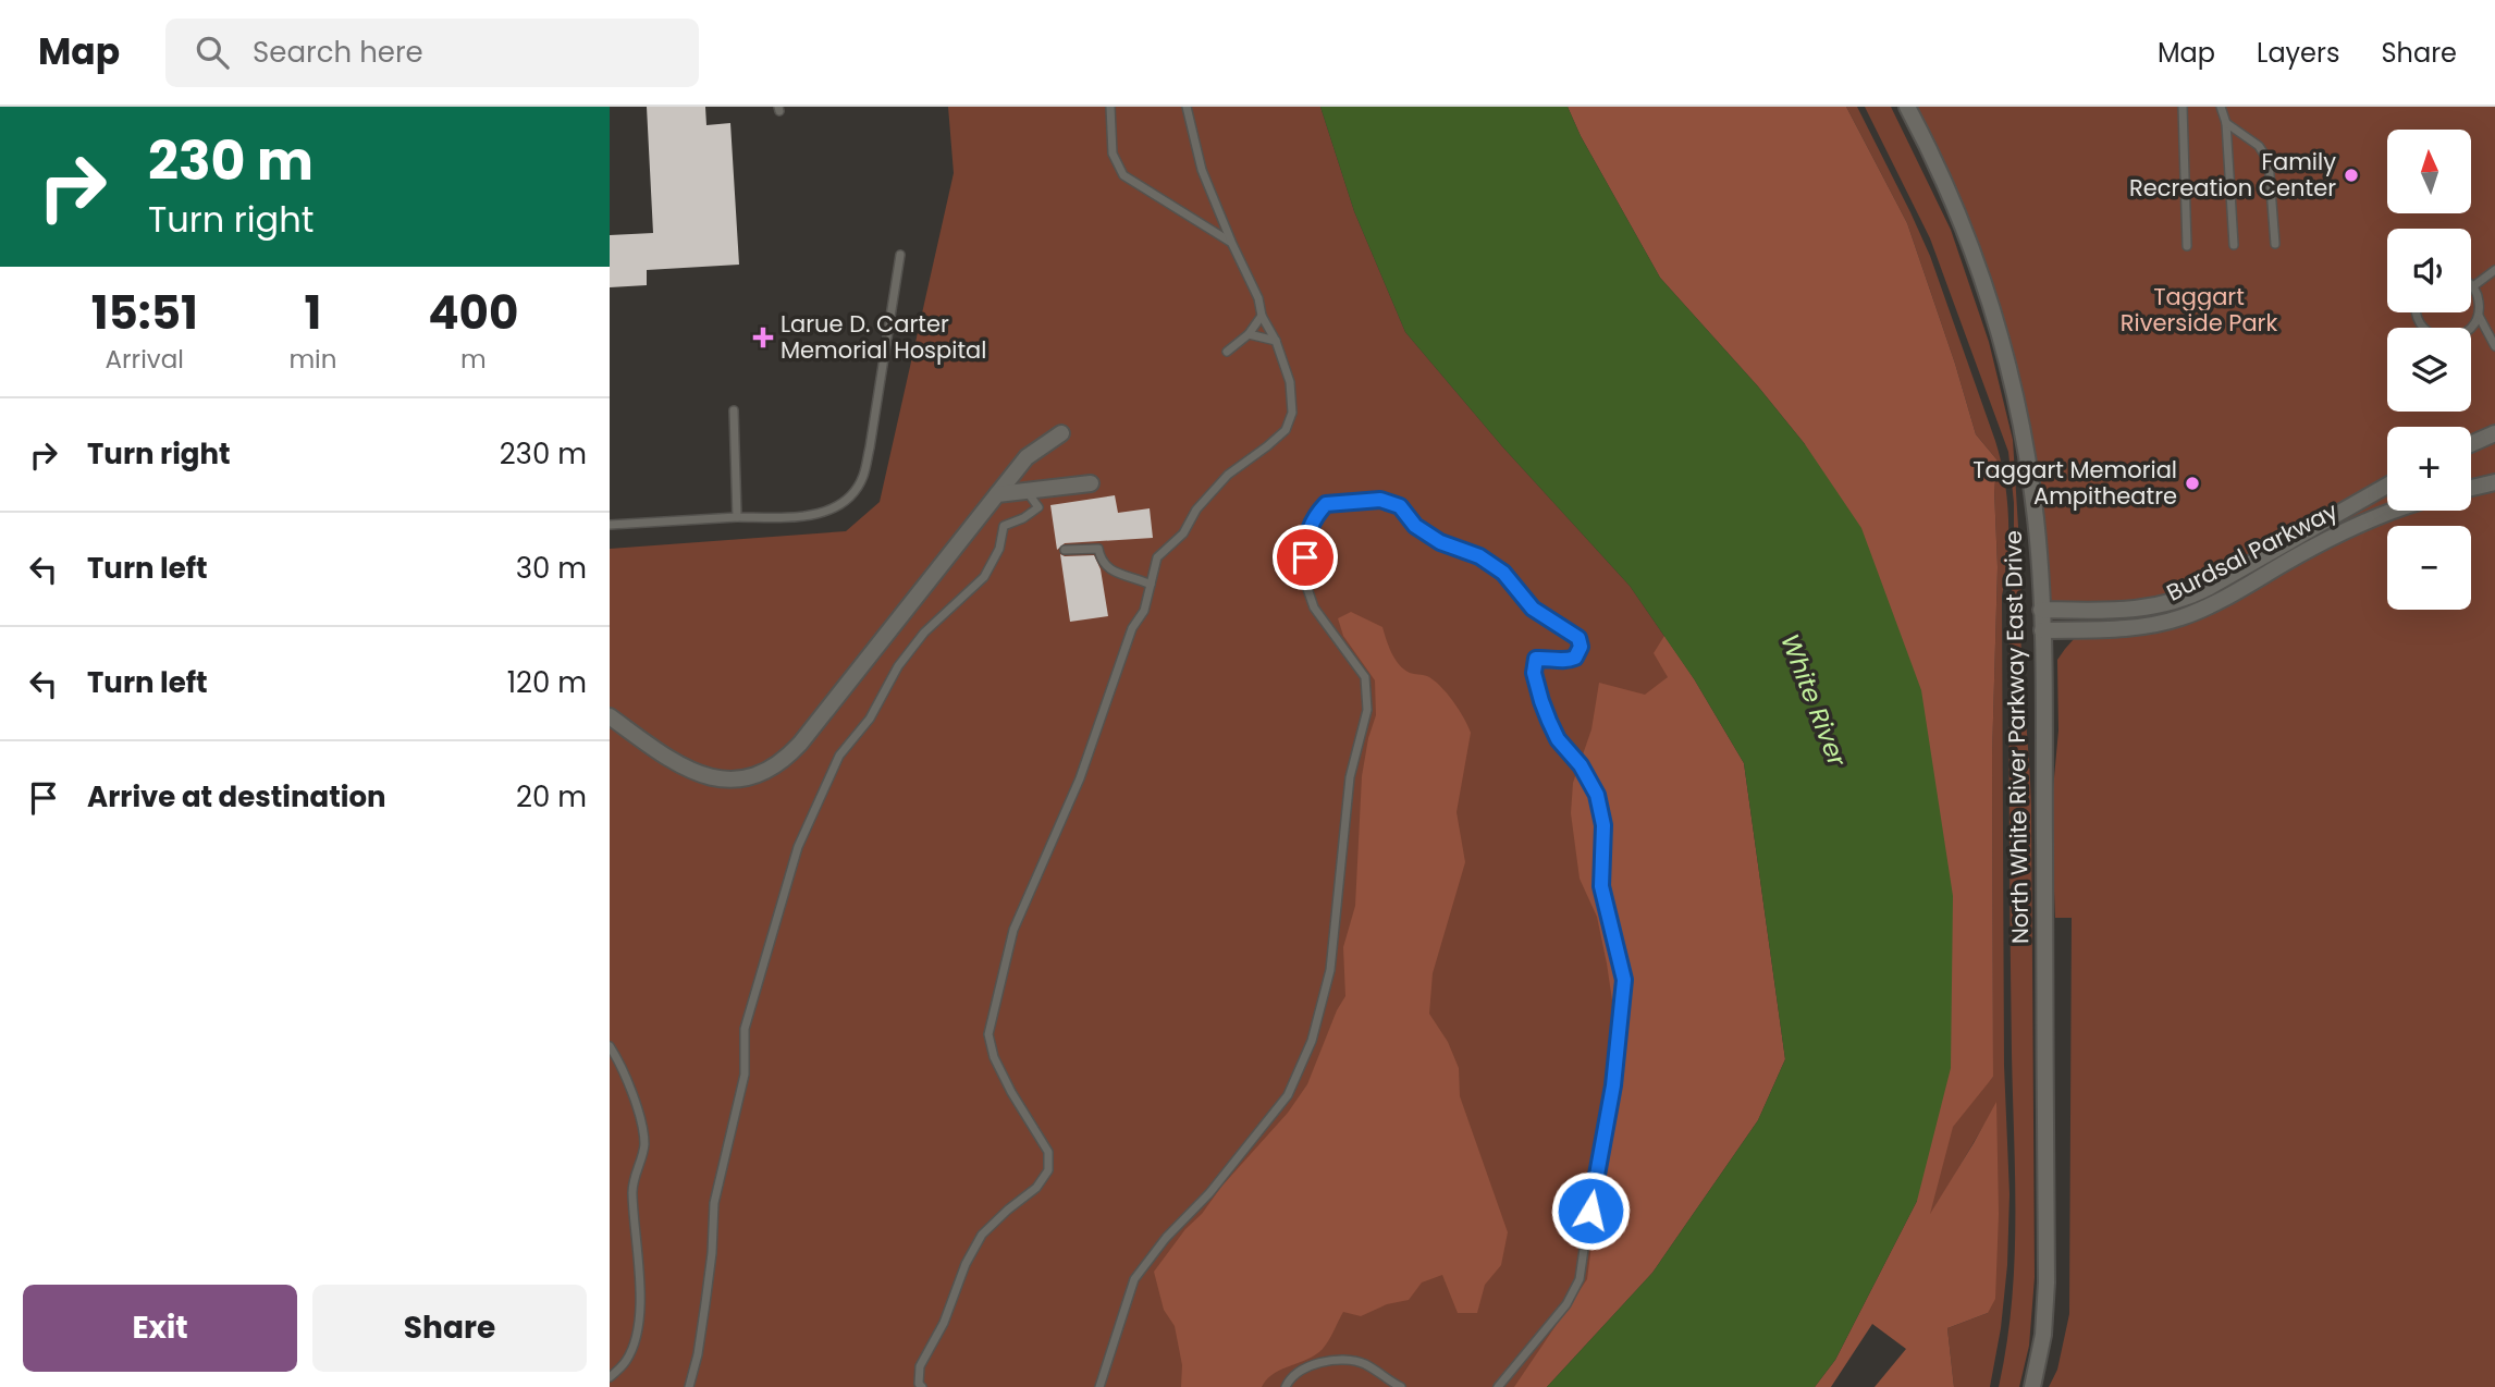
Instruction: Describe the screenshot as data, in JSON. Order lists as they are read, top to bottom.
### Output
{
  "streets": {
    "street": ["Burdsal Parkway", "North White River Parkway East Drive"]
  },
  "crossings": [
    ["Burdsal Parkway", "North White River Parkway East Drive"]
  ],
  "water": ["White River"],
  "parks": ["Taggart Riverside Park"],
  "places": {
    "other": ["Family Recreation Center", "Taggart Memorial Ampitheatre"],
    "health": ["Larue D. Carter Memorial Hospital"]
  },
  "north": "top",
  "page": {
    "header": "Map",
    "search": "Search here",
    "nav": ["Map", "Layers", "Share"],
    "turn": ["230 m", "Turn right"],
    "map_buttons": ["+", "−"],
    "eta": [
      "15:51",
      "Arrival",
      "1",
      "min",
      "400",
      "m"
    ],
    "list": [
      {
        "name": "Turn right",
        "value": "230 m"
      },
      {
        "name": "Turn left",
        "value": "30 m"
      },
      {
        "name": "Turn left",
        "value": "120 m"
      },
      {
        "name": "Arrive at destination",
        "value": "20 m"
      }
    ],
    "buttons": ["Exit", "Share"]
  }
}
